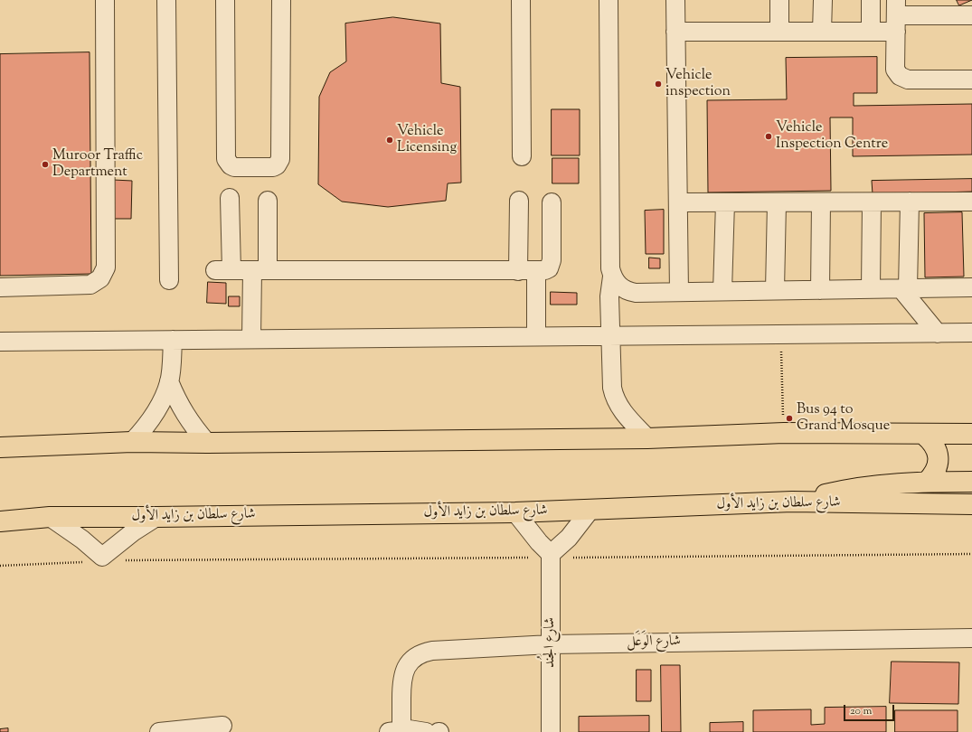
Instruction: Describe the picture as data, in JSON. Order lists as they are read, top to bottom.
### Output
{
  "streets": {
    "main road": ["شارع سلطان بن زايد الأول"],
    "street": ["شارع الجُند", "شارع الوَعَل"]
  },
  "crossings": [
    ["شارع الجُند", "شارع الوَعَل"]
  ],
  "places": [
    "Vehicle inspection",
    "Vehicle Inspection Centre",
    "Vehicle Licensing",
    "Muroor Traffic Department",
    "Bus 94 to Grand Mosque"
  ],
  "scale_bar": "20 m"
}
